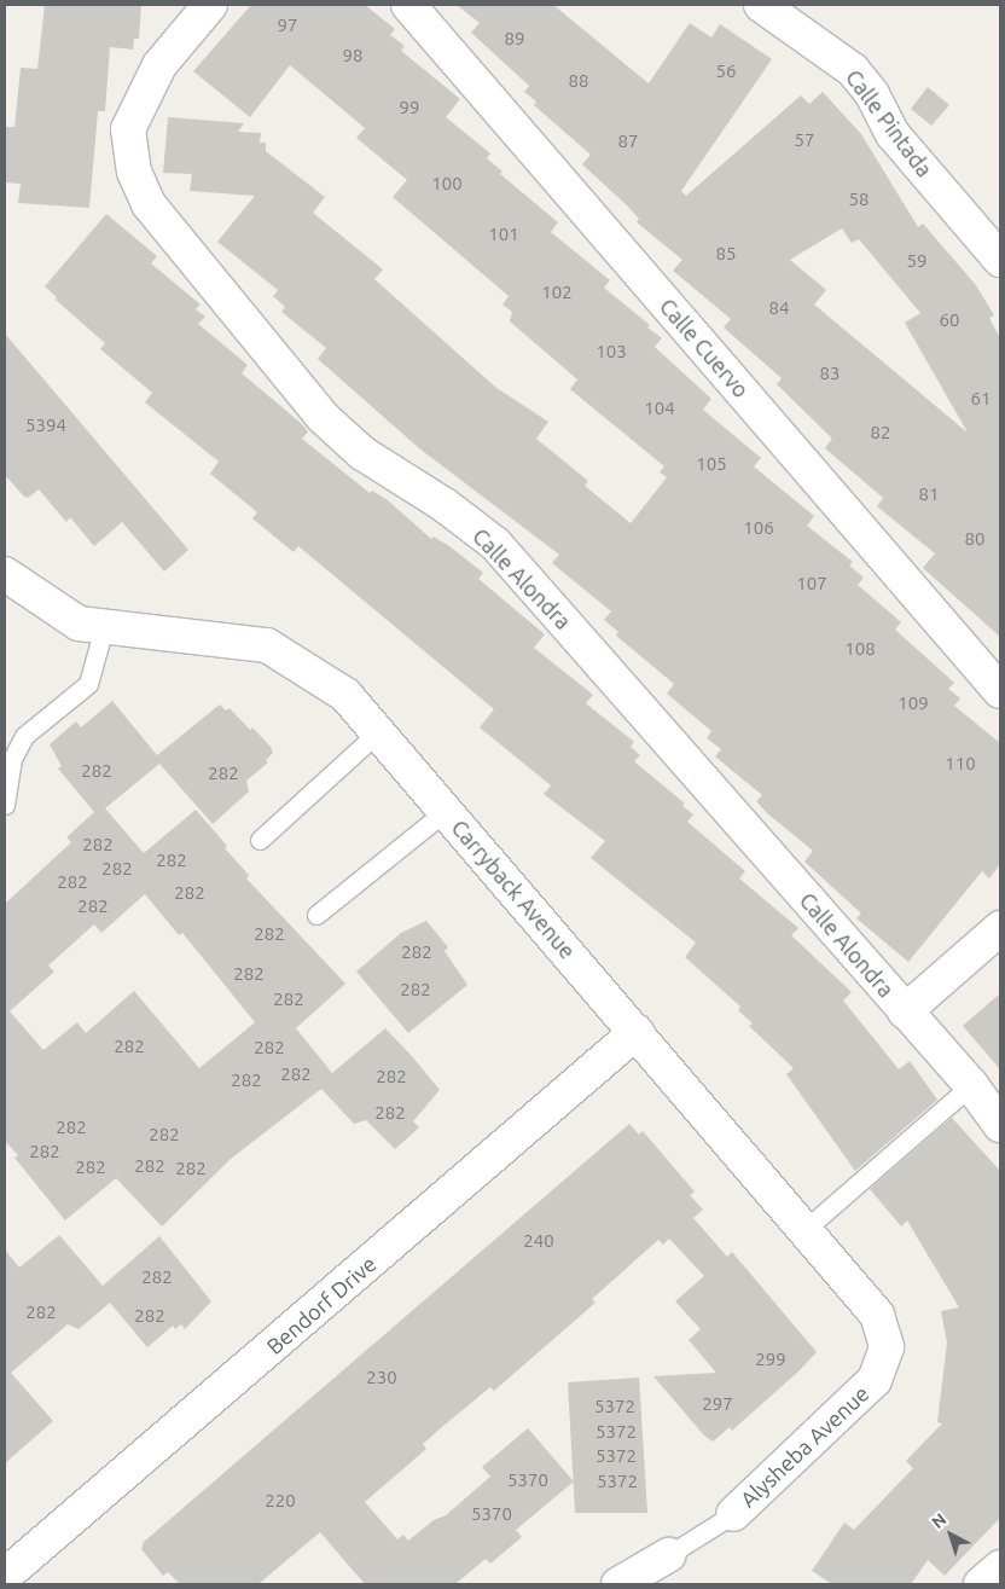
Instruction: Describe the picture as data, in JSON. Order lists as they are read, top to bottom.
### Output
{
  "streets": {
    "street": [
      "Calle Pintada",
      "Calle Cuervo",
      "Calle Alondra",
      "Carryback Avenue",
      "Bendorf Drive",
      "Alysheba Avenue"
    ]
  },
  "crossings": [
    ["Carryback Avenue", "Bendorf Drive"],
    ["Carryback Avenue", "Alysheba Avenue"]
  ],
  "house_numbers": [
    "97",
    "89",
    "98",
    "56",
    "88",
    "99",
    "57",
    "87",
    "100",
    "58",
    "101",
    "85",
    "59",
    "102",
    "84",
    "60",
    "103",
    "83",
    "61",
    "104",
    "5394",
    "82",
    "105",
    "81",
    "106",
    "80",
    "107",
    "108",
    "109",
    "110",
    "282",
    "282",
    "282",
    "282",
    "282",
    "282",
    "282",
    "282",
    "282",
    "282",
    "282",
    "282",
    "282",
    "282",
    "282",
    "282",
    "282",
    "282",
    "282",
    "282",
    "282",
    "282",
    "282",
    "282",
    "282",
    "240",
    "282",
    "282",
    "282",
    "299",
    "230",
    "297",
    "5372",
    "5372",
    "5372",
    "5370",
    "5372",
    "220",
    "5370"
  ],
  "north": "top left"
}
